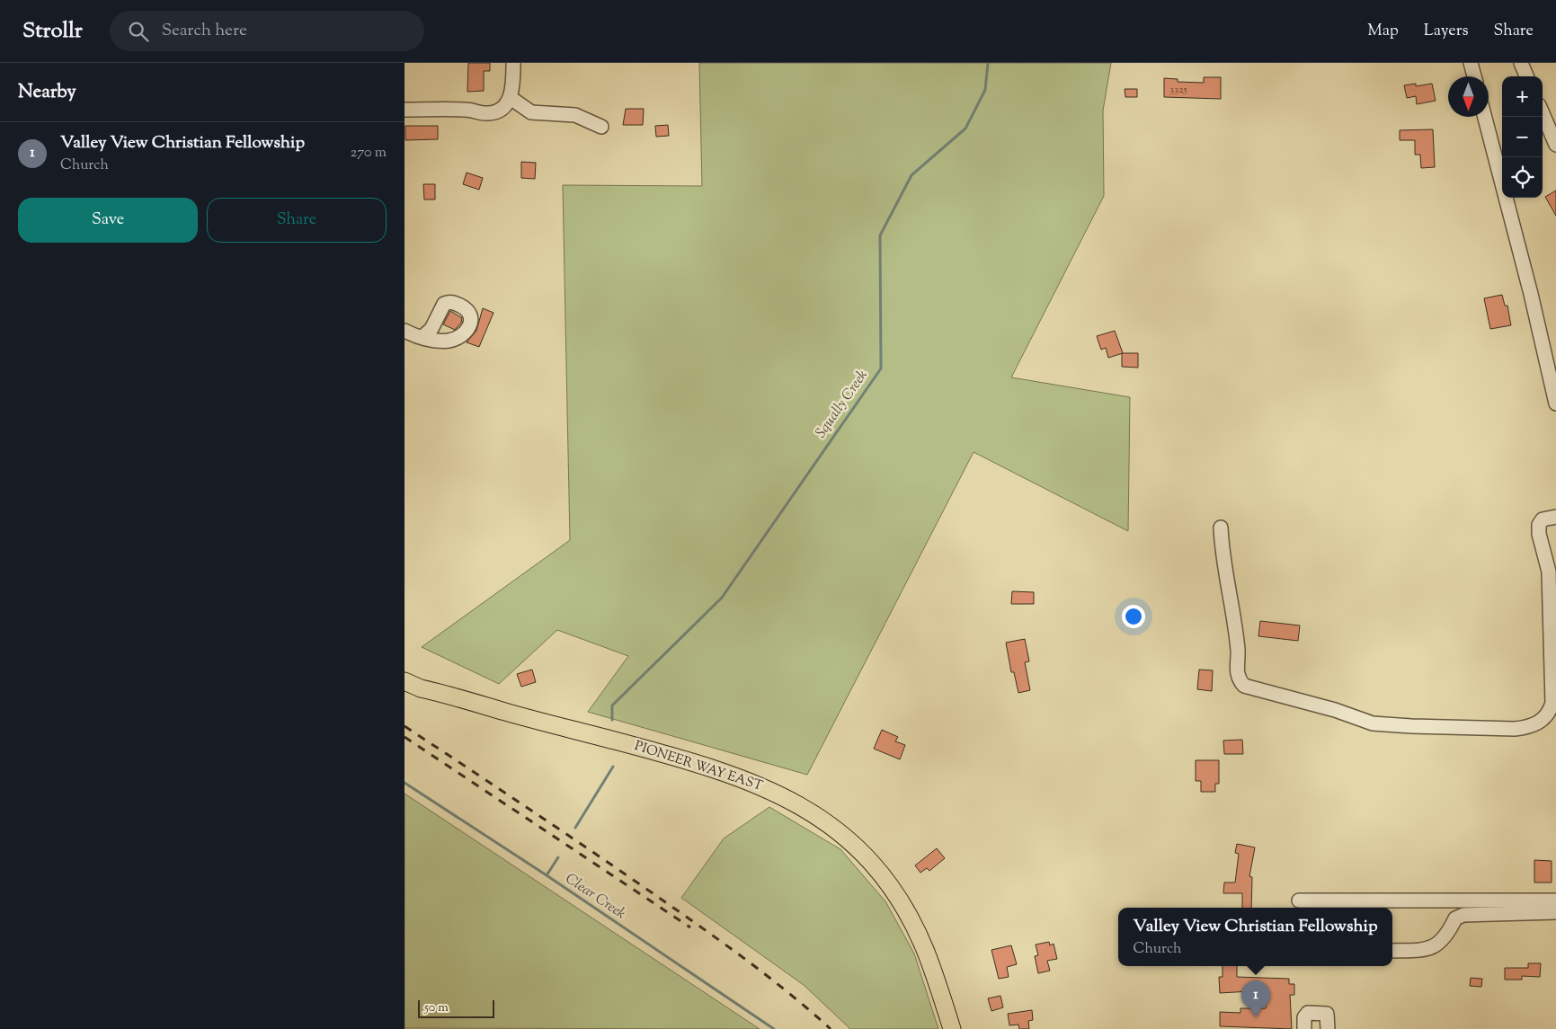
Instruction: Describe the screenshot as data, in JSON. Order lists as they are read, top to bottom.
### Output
{
  "streets": {
    "main road": ["PIONEER WAY EAST"]
  },
  "water": ["Squally Creek", "Clear Creek"],
  "house_numbers": ["3325"],
  "scale_bar": "50 m",
  "north": "bottom",
  "page": {
    "header": "Strollr",
    "search": "Search here",
    "nav": ["Map", "Layers", "Share"],
    "heading": "Nearby",
    "map_buttons": ["+", "−"],
    "list": [
      {
        "mark": "1",
        "name": "Valley View Christian Fellowship",
        "note": "Church",
        "value": "270 m"
      }
    ],
    "buttons": ["Save", "Share"],
    "popup": ["Valley View Christian Fellowship", "Church"],
    "pins": "1",
    "scale": "50 m"
  }
}
